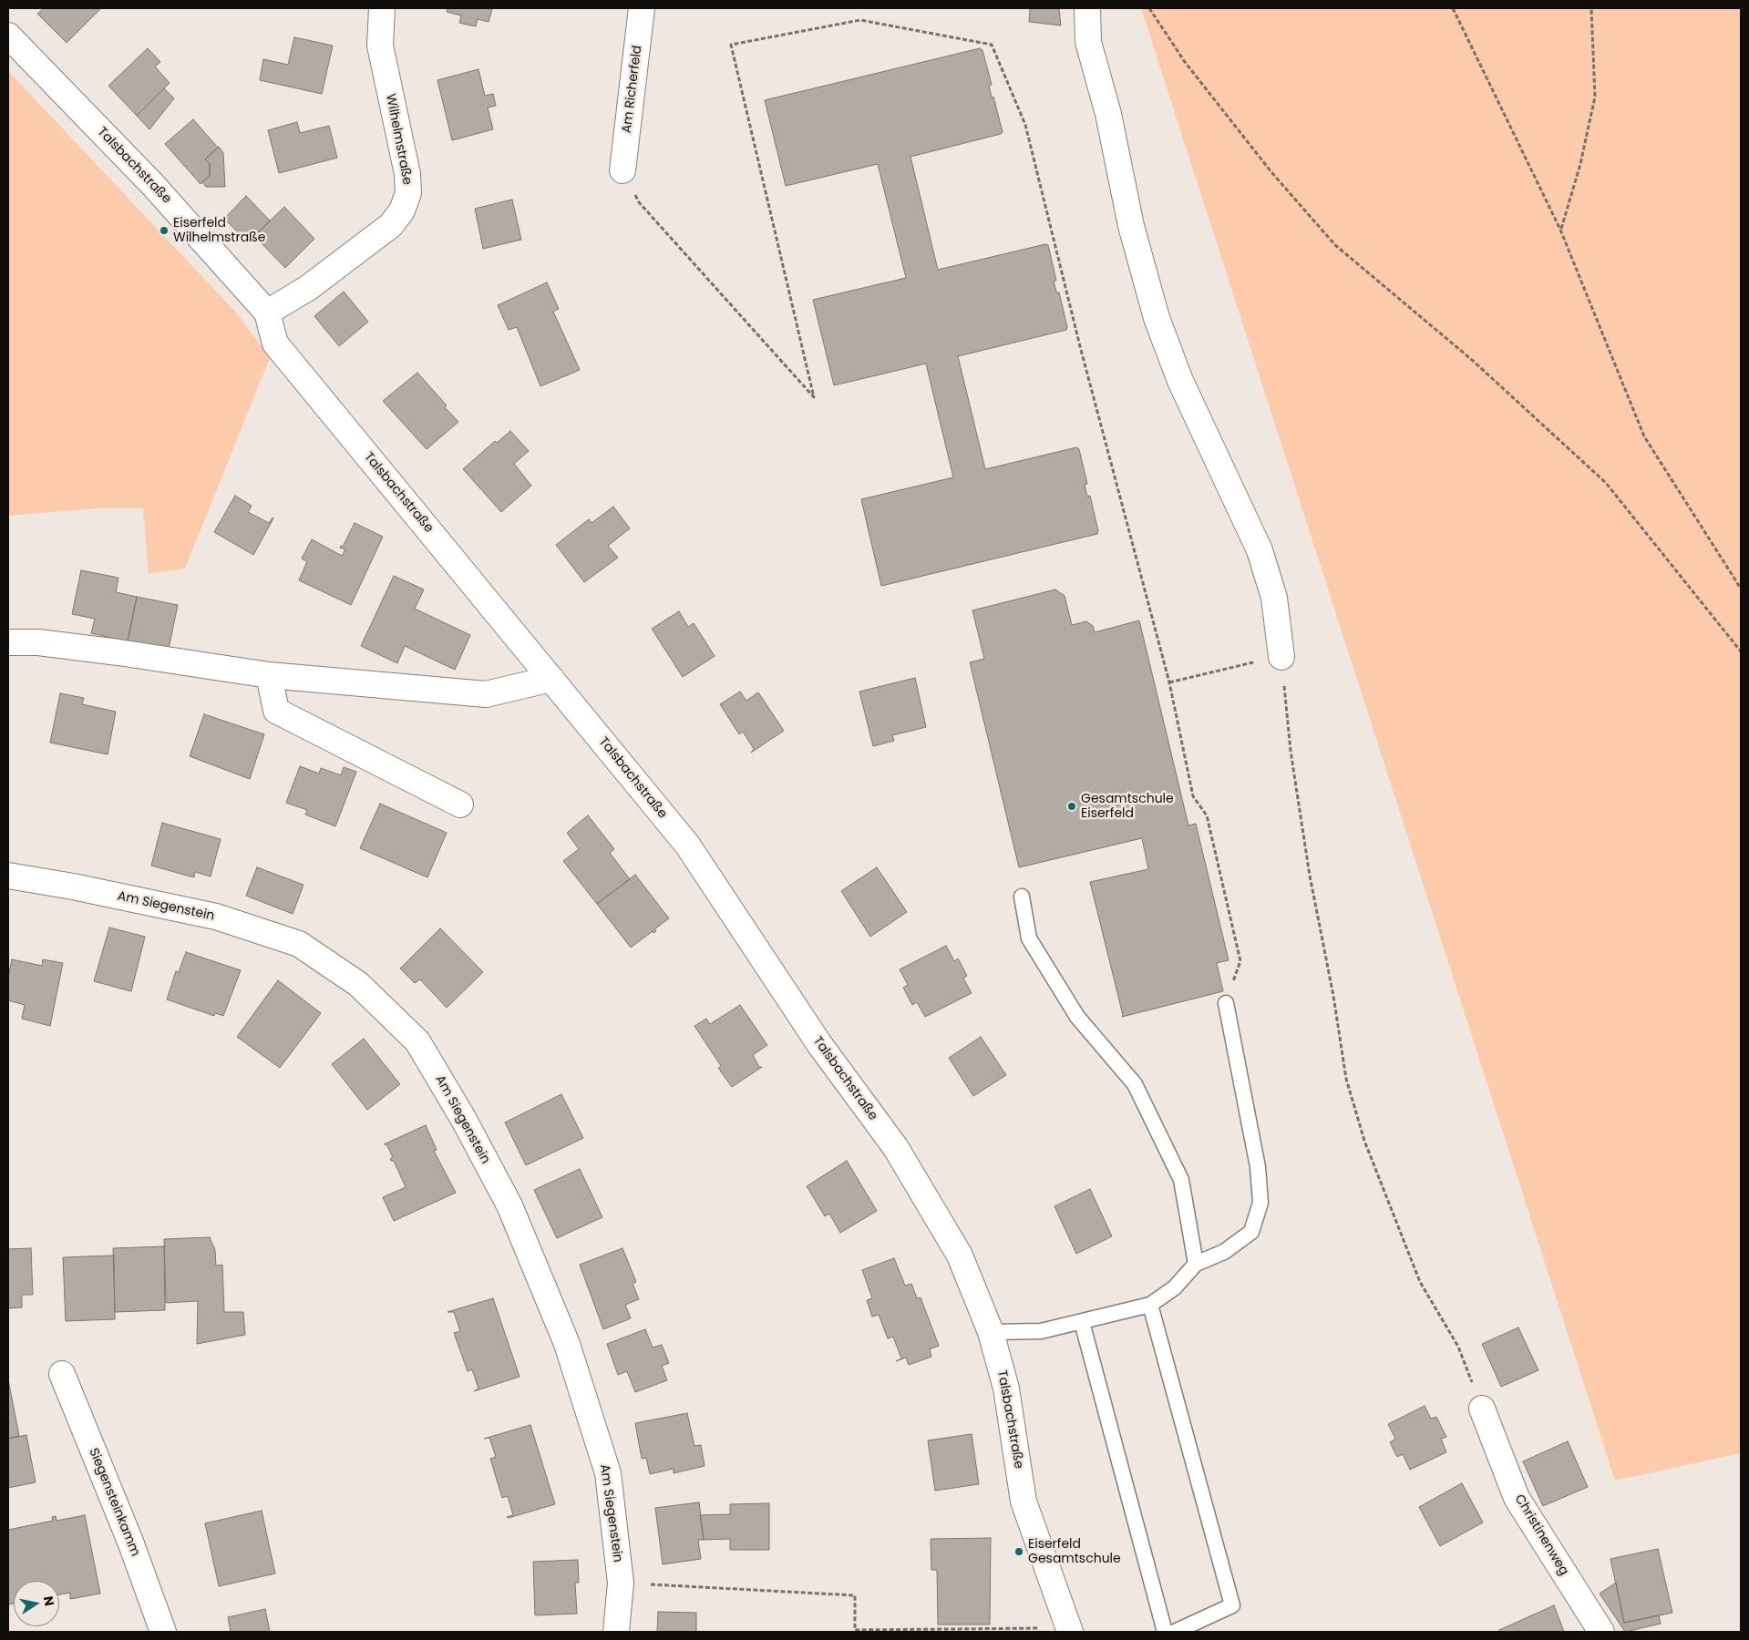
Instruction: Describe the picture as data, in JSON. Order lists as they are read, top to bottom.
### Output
{
  "streets": {
    "street": [
      "Am Richerfeld",
      "Wilhelmstraße",
      "Talsbachstraße",
      "Am Siegenstein",
      "Siegensteinkamm",
      "Christinenweg"
    ]
  },
  "crossings": [
    ["Wilhelmstraße", "Talsbachstraße"]
  ],
  "places": ["Eiserfeld Wilhelmstraße", "Gesamtschule Eiserfeld", "Eiserfeld Gesamtschule"],
  "north": "right"
}
